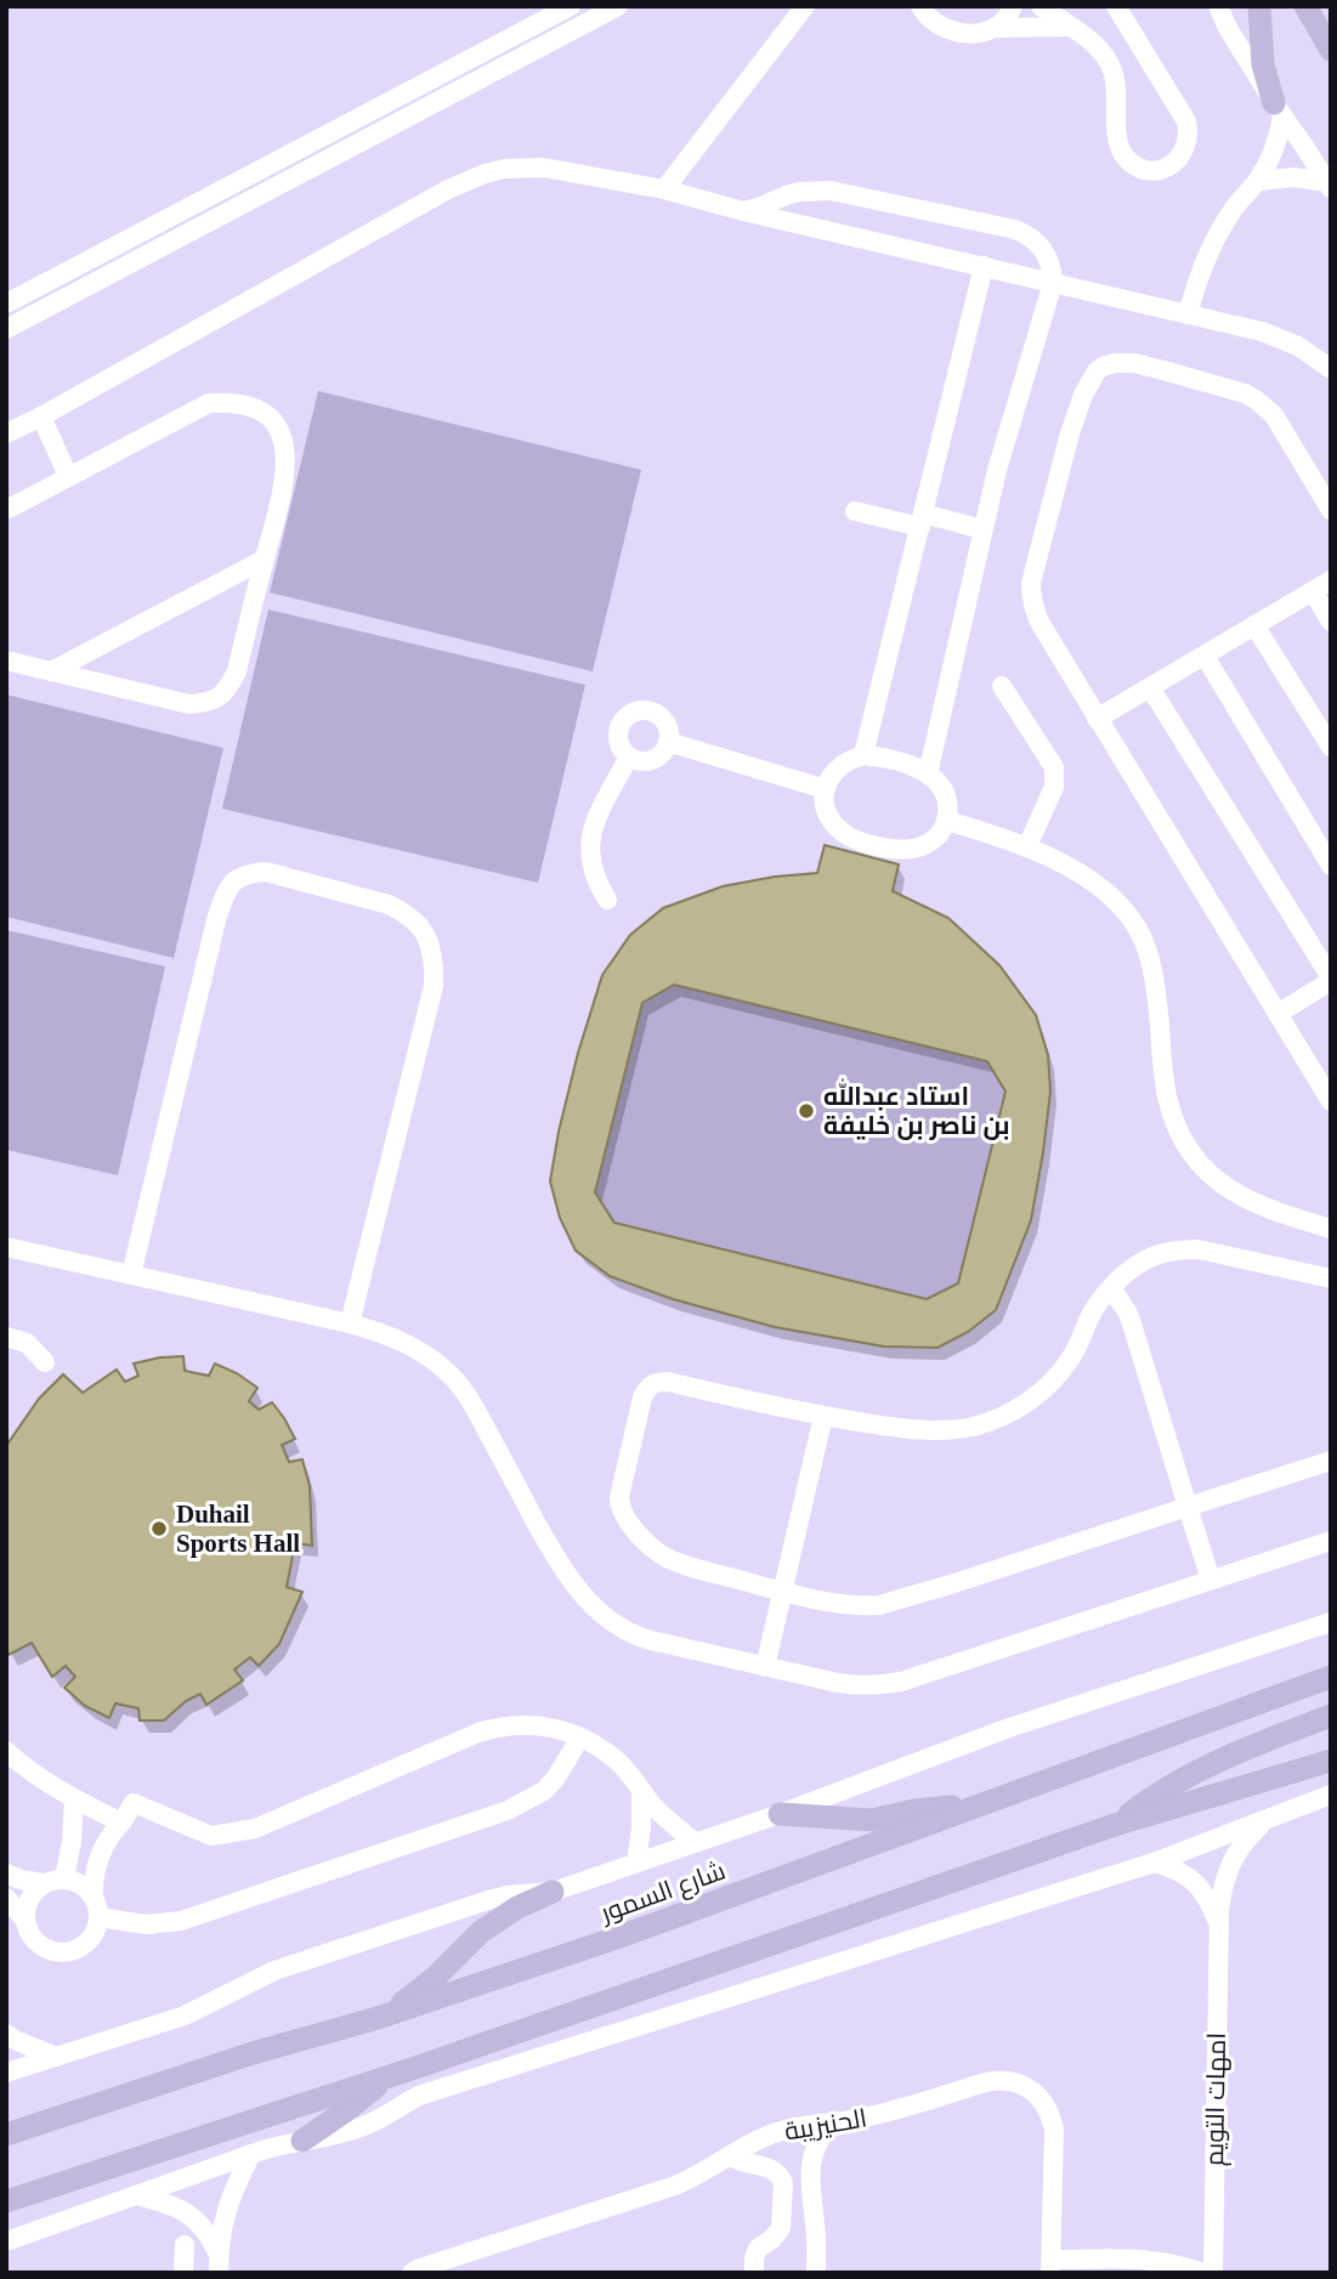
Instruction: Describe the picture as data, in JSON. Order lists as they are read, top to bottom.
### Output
{
  "streets": {
    "main road": ["شارع السمور"],
    "street": ["امهات التويم", "الحنيزيبة"]
  },
  "places": ["استاد عبدالله بن ناصر بن خليفة", "Duhail Sports Hall"]
}
